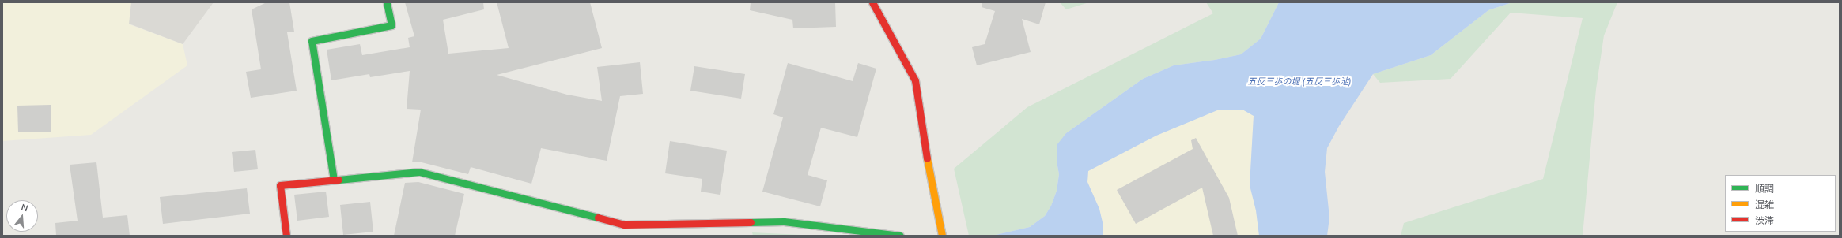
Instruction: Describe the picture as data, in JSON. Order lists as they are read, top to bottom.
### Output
{
  "water": ["五反三歩の堤 (五反三歩池)"],
  "legend": ["順調", "混雑", "渋滞"],
  "north": "top"
}
